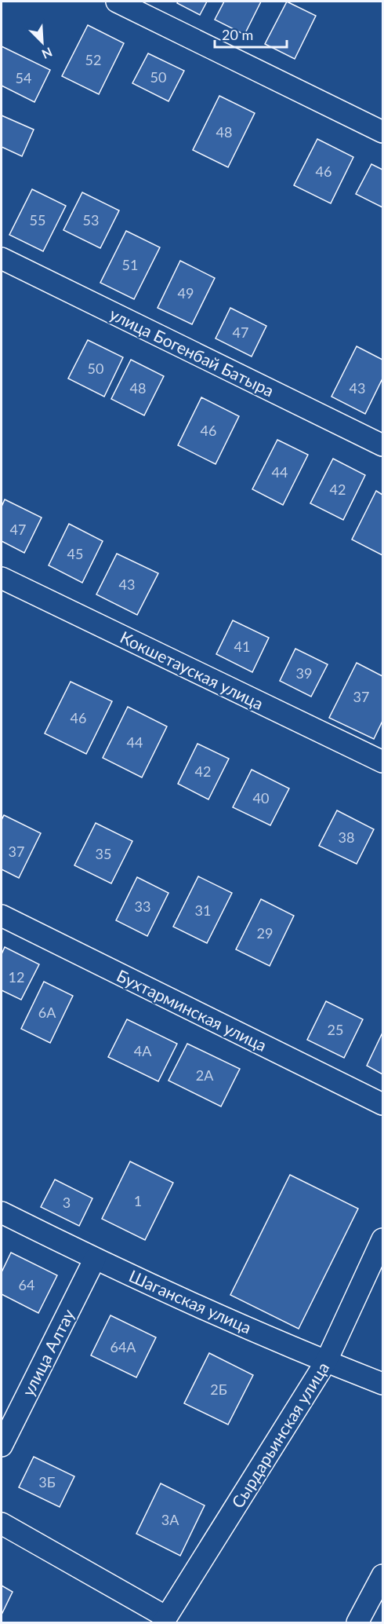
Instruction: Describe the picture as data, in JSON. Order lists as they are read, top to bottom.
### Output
{
  "streets": {
    "street": [
      "улица Богенбай Батыра",
      "Кокшетауская улица",
      "Бухтарминская улица",
      "Шаганская улица",
      "улица Алтау",
      "Сырдарьинская улица"
    ]
  },
  "crossings": [
    ["Шаганская улица", "улица Алтау"],
    ["Шаганская улица", "Сырдарьинская улица"]
  ],
  "house_numbers": [
    "52",
    "50",
    "54",
    "48",
    "46",
    "55",
    "53",
    "51",
    "49",
    "47",
    "50",
    "48",
    "43",
    "46",
    "44",
    "42",
    "47",
    "45",
    "43",
    "41",
    "39",
    "37",
    "46",
    "44",
    "42",
    "40",
    "38",
    "37",
    "35",
    "33",
    "31",
    "29",
    "12",
    "6А",
    "25",
    "4А",
    "2А",
    "1",
    "3",
    "64",
    "64А",
    "2Б",
    "3Б",
    "3А"
  ],
  "scale_bar": "20 m",
  "north": "bottom right"
}
